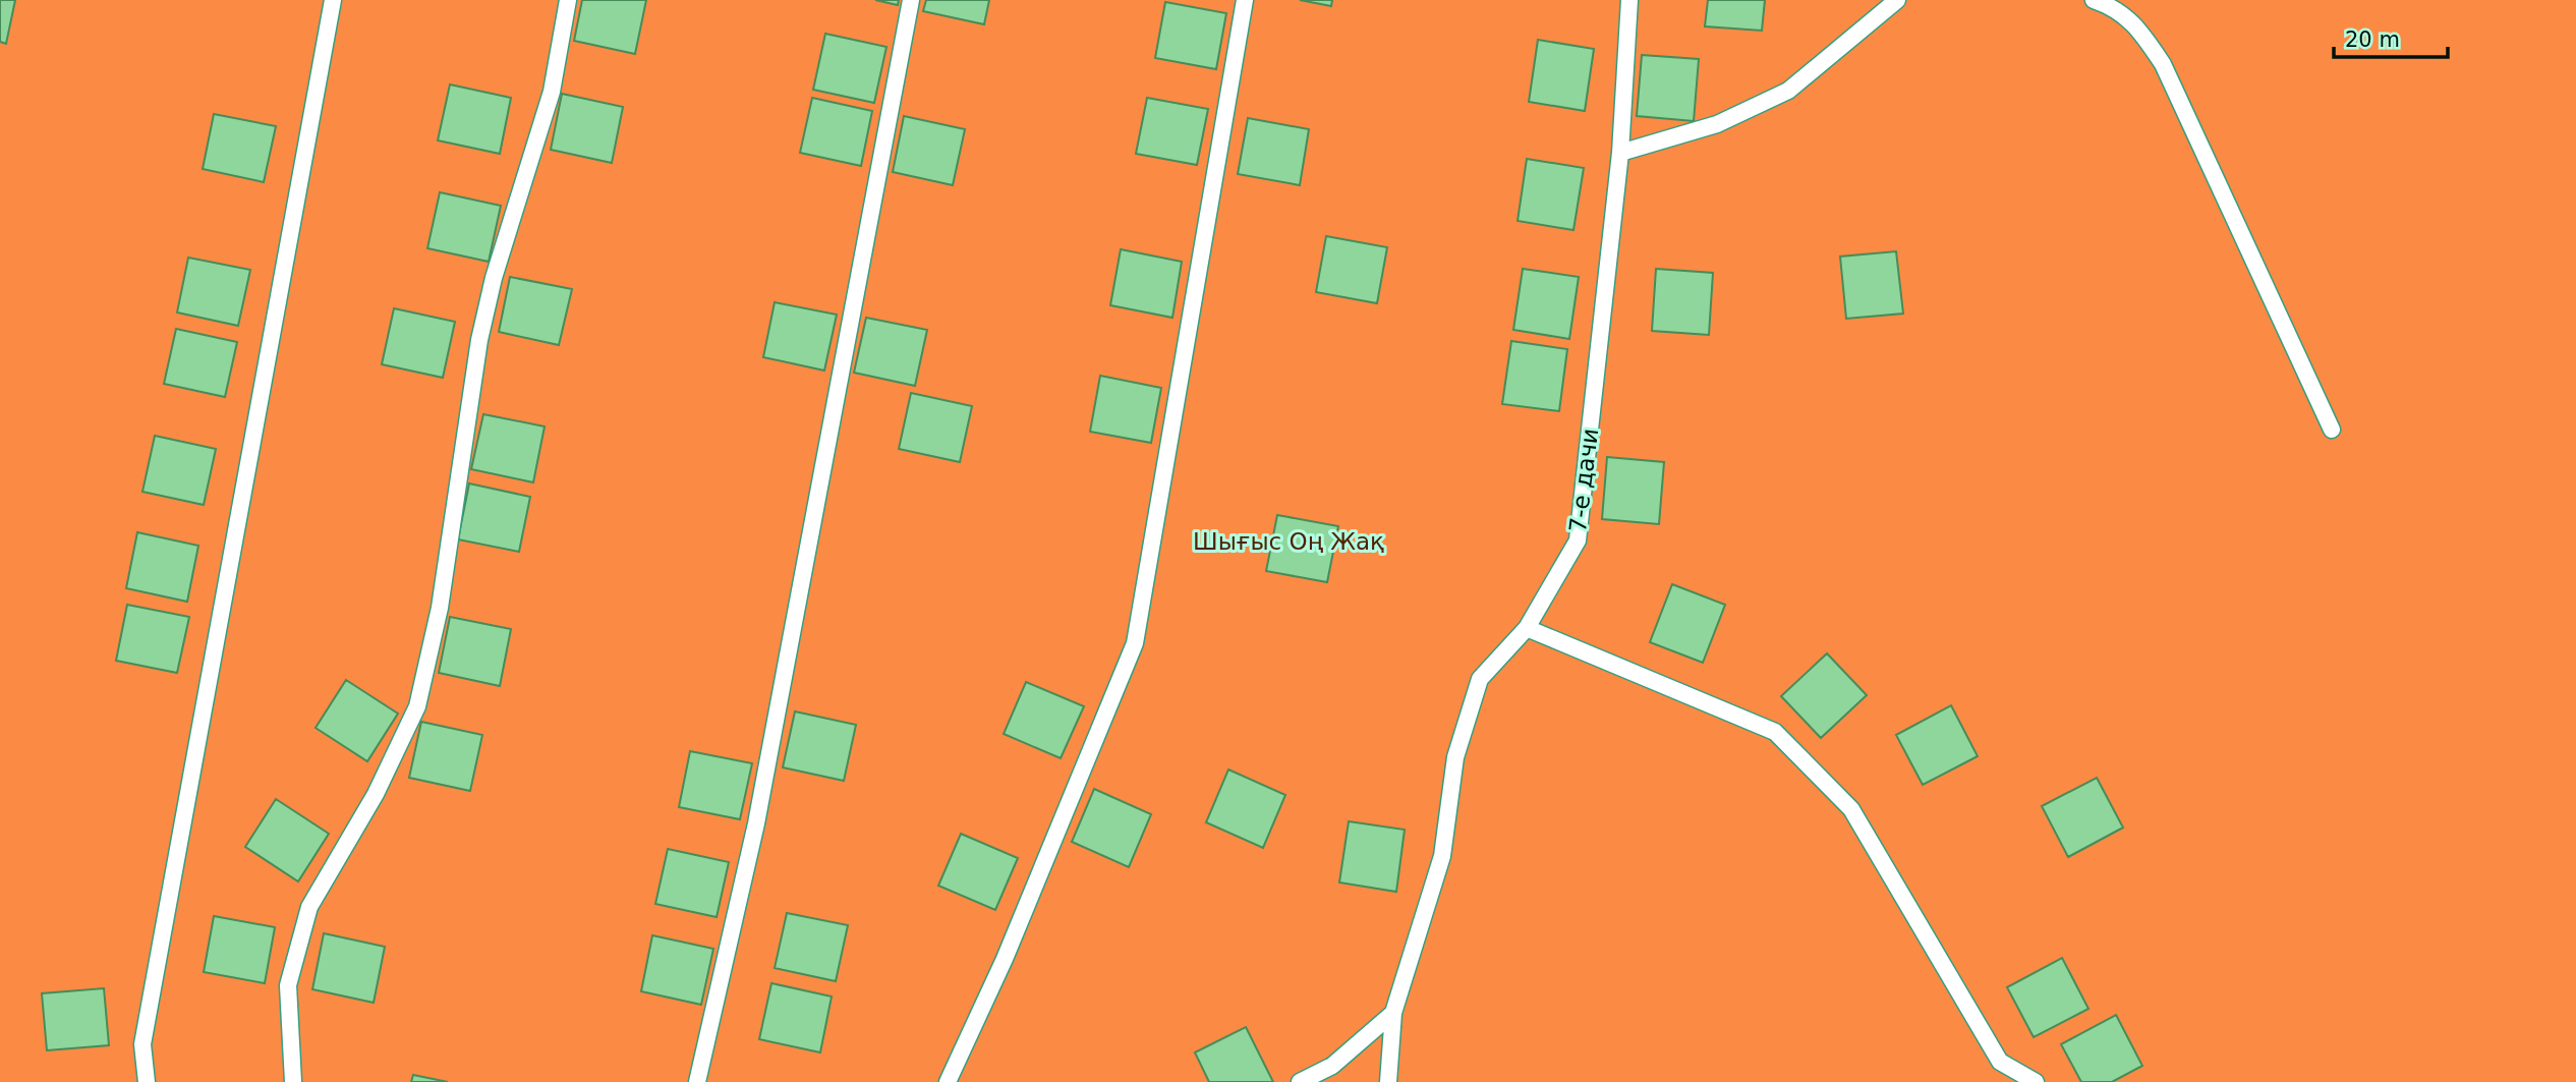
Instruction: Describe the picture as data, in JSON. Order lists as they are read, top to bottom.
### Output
{
  "streets": {
    "lane": ["7-е дачи"]
  },
  "parks": ["Шығыс Оң Жақ"],
  "scale_bar": "20 m"
}
